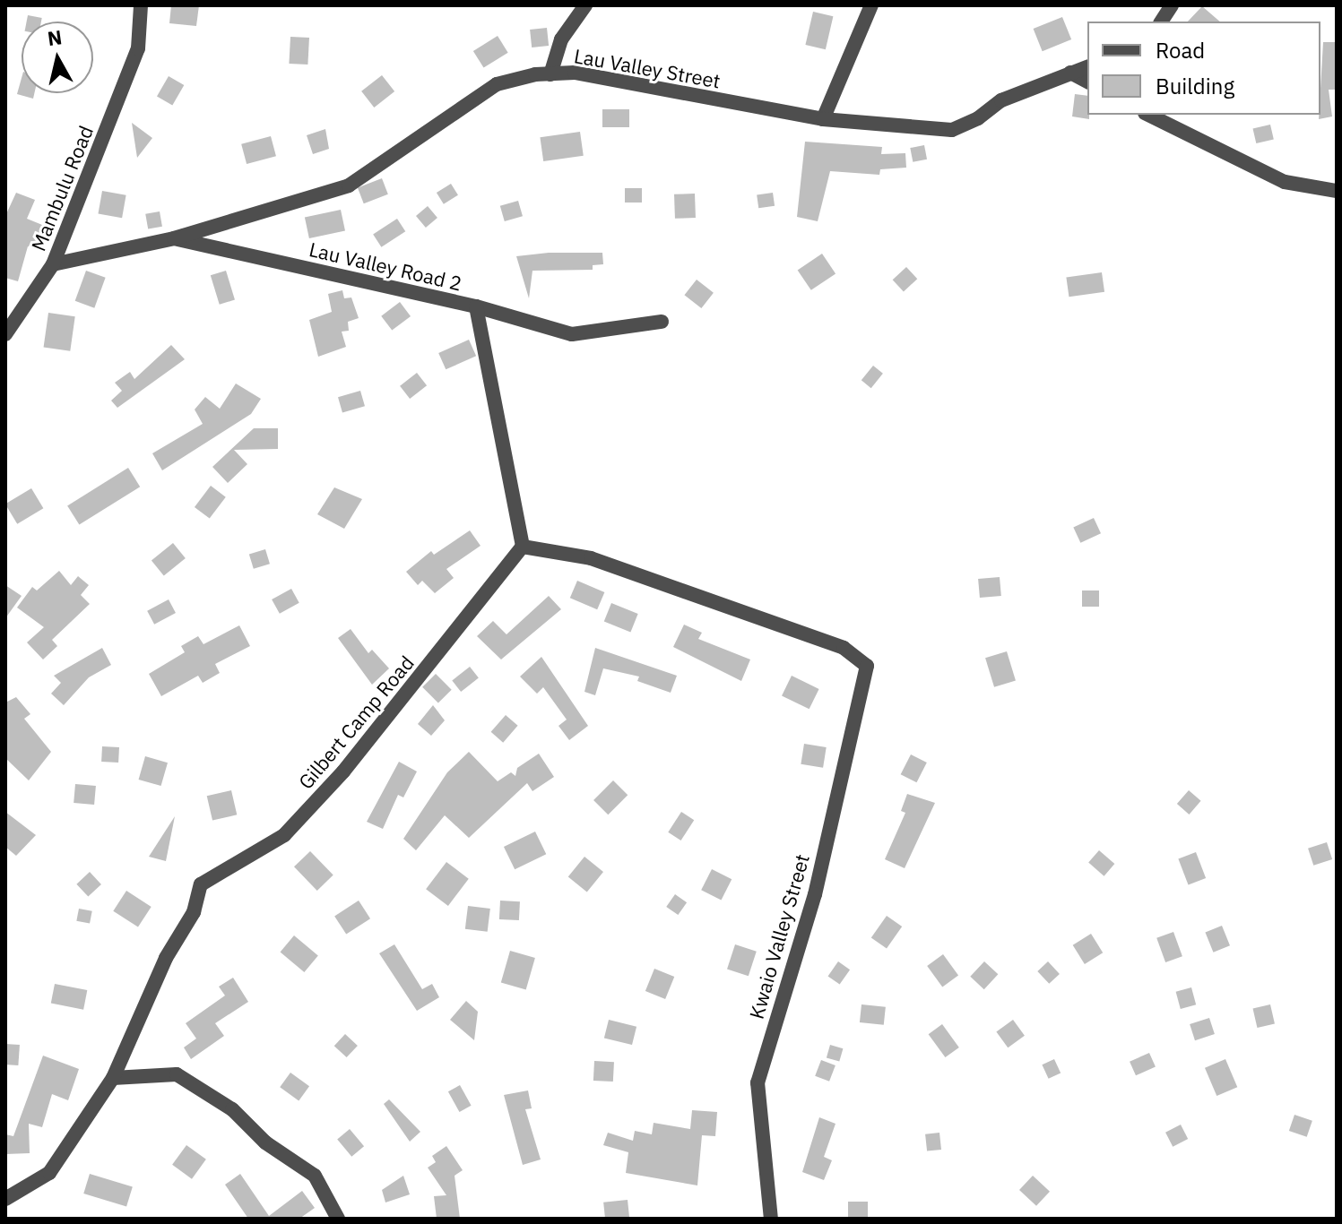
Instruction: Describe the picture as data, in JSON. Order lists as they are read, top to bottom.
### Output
{
  "streets": {
    "street": [
      "Lau Valley Street",
      "Mambulu Road",
      "Lau Valley Road 2",
      "Gilbert Camp Road",
      "Kwaio Valley Street"
    ]
  },
  "crossings": [
    ["Lau Valley Street", "Mambulu Road"],
    ["Lau Valley Street", "Lau Valley Road 2"],
    ["Lau Valley Road 2", "Gilbert Camp Road"],
    ["Lau Valley Road 2", "Kwaio Valley Street"],
    ["Gilbert Camp Road", "Kwaio Valley Street"]
  ],
  "legend": ["Road", "Building"],
  "north": "top"
}
